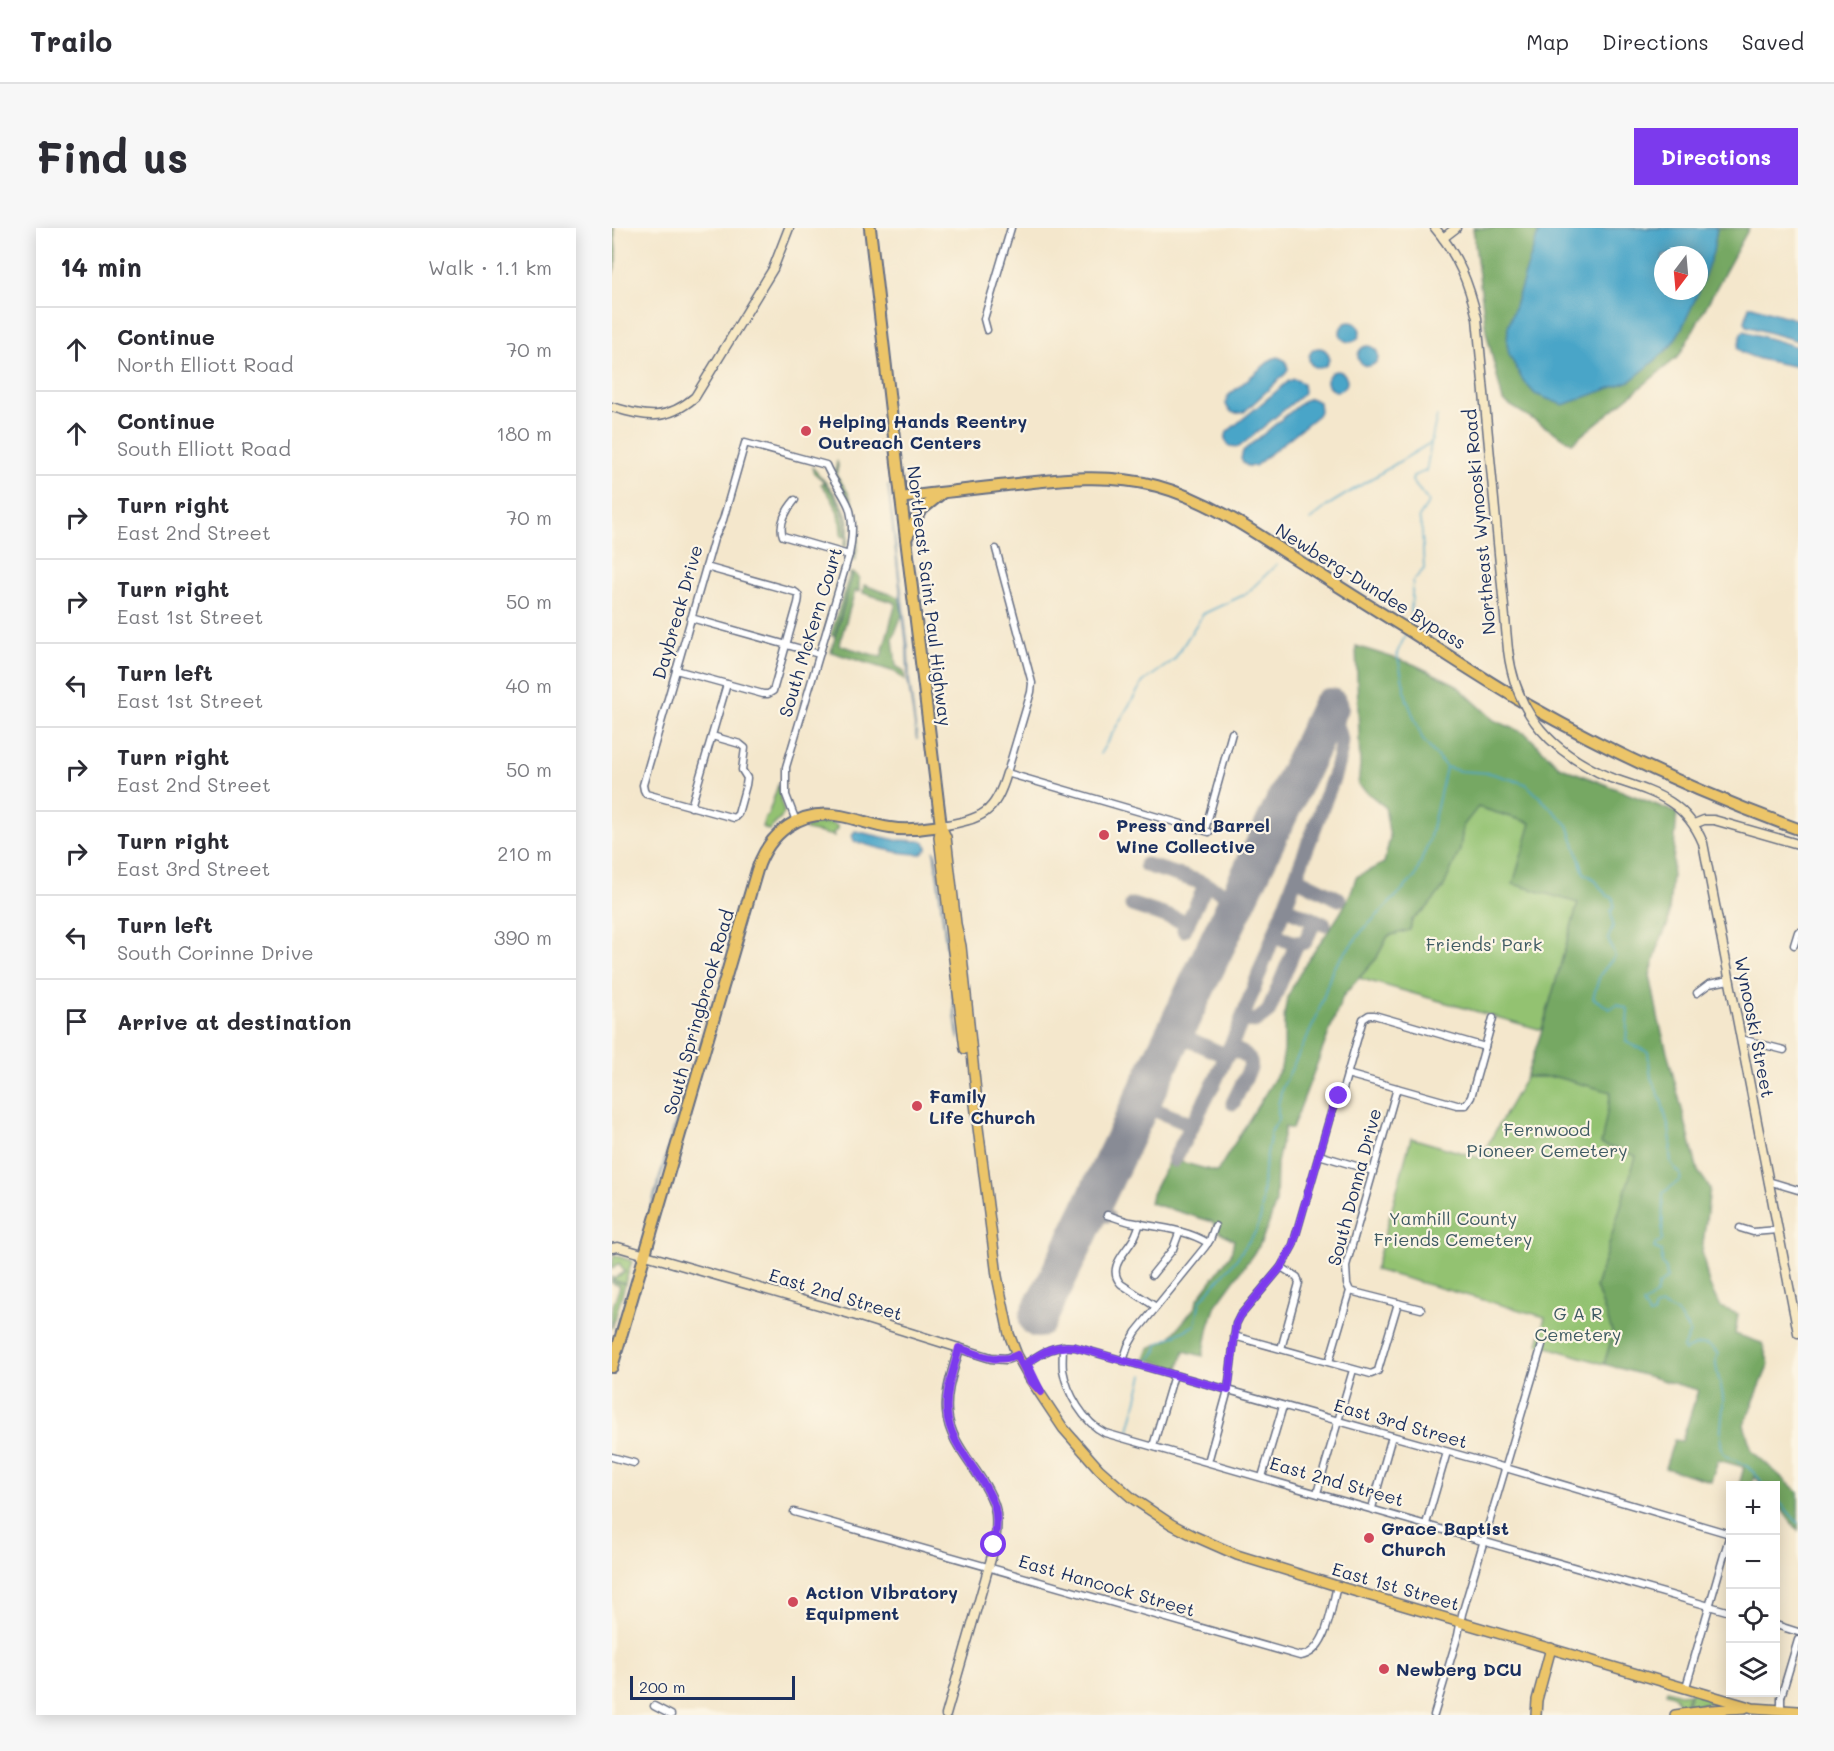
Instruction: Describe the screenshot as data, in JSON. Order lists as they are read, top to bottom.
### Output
{
  "streets": {
    "highway": ["Newberg-Dundee Bypass", "Northeast Saint Paul Highway", "South Springbrook Road"],
    "main road": [
      "Northeast Wynooski Road",
      "Wynooski Street",
      "East 2nd Street",
      "East 1st Street"
    ],
    "street": [
      "Daybreak Drive",
      "South McKern Court",
      "South Donna Drive",
      "East 3rd Street",
      "East Hancock Street"
    ]
  },
  "crossings": [
    ["Northeast Wynooski Road", "Wynooski Street"],
    ["Newberg-Dundee Bypass", "Northeast Saint Paul Highway"],
    ["Northeast Saint Paul Highway", "South Springbrook Road"],
    ["Northeast Saint Paul Highway", "East 1st Street"],
    ["Daybreak Drive", "South McKern Court"],
    ["South McKern Court", "South Springbrook Road"],
    ["South Springbrook Road", "East 2nd Street"],
    ["East 2nd Street", "East 3rd Street"],
    ["East 2nd Street", "East 1st Street"],
    ["East Hancock Street", "East 1st Street"]
  ],
  "parks": [
    "Friends' Park",
    "Fernwood Pioneer Cemetery",
    "Yamhill County Friends Cemetery",
    "G A R Cemetery"
  ],
  "places": [
    "Helping Hands Reentry Outreach Centers",
    "Press and Barrel Wine Collective",
    "Family Life Church",
    "Grace Baptist Church",
    "Action Vibratory Equipment",
    "Newberg DCU"
  ],
  "scale_bar": "200 m",
  "north": "bottom",
  "page": {
    "header": "Trailo",
    "nav": ["Map", "Directions", "Saved"],
    "buttons": "Directions",
    "title": "Find us",
    "heading": ["14 min", "Walk · 1.1 km"],
    "list": [
      ["Continue", "North Elliott Road", "70 m"],
      ["Continue", "South Elliott Road", "180 m"],
      ["Turn right", "East 2nd Street", "70 m"],
      ["Turn right", "East 1st Street", "50 m"],
      ["Turn left", "East 1st Street", "40 m"],
      ["Turn right", "East 2nd Street", "50 m"],
      ["Turn right", "East 3rd Street", "210 m"],
      ["Turn left", "South Corinne Drive", "390 m"],
      "Arrive at destination"
    ],
    "map_buttons": ["+", "−"],
    "scale": "200 m"
  }
}
